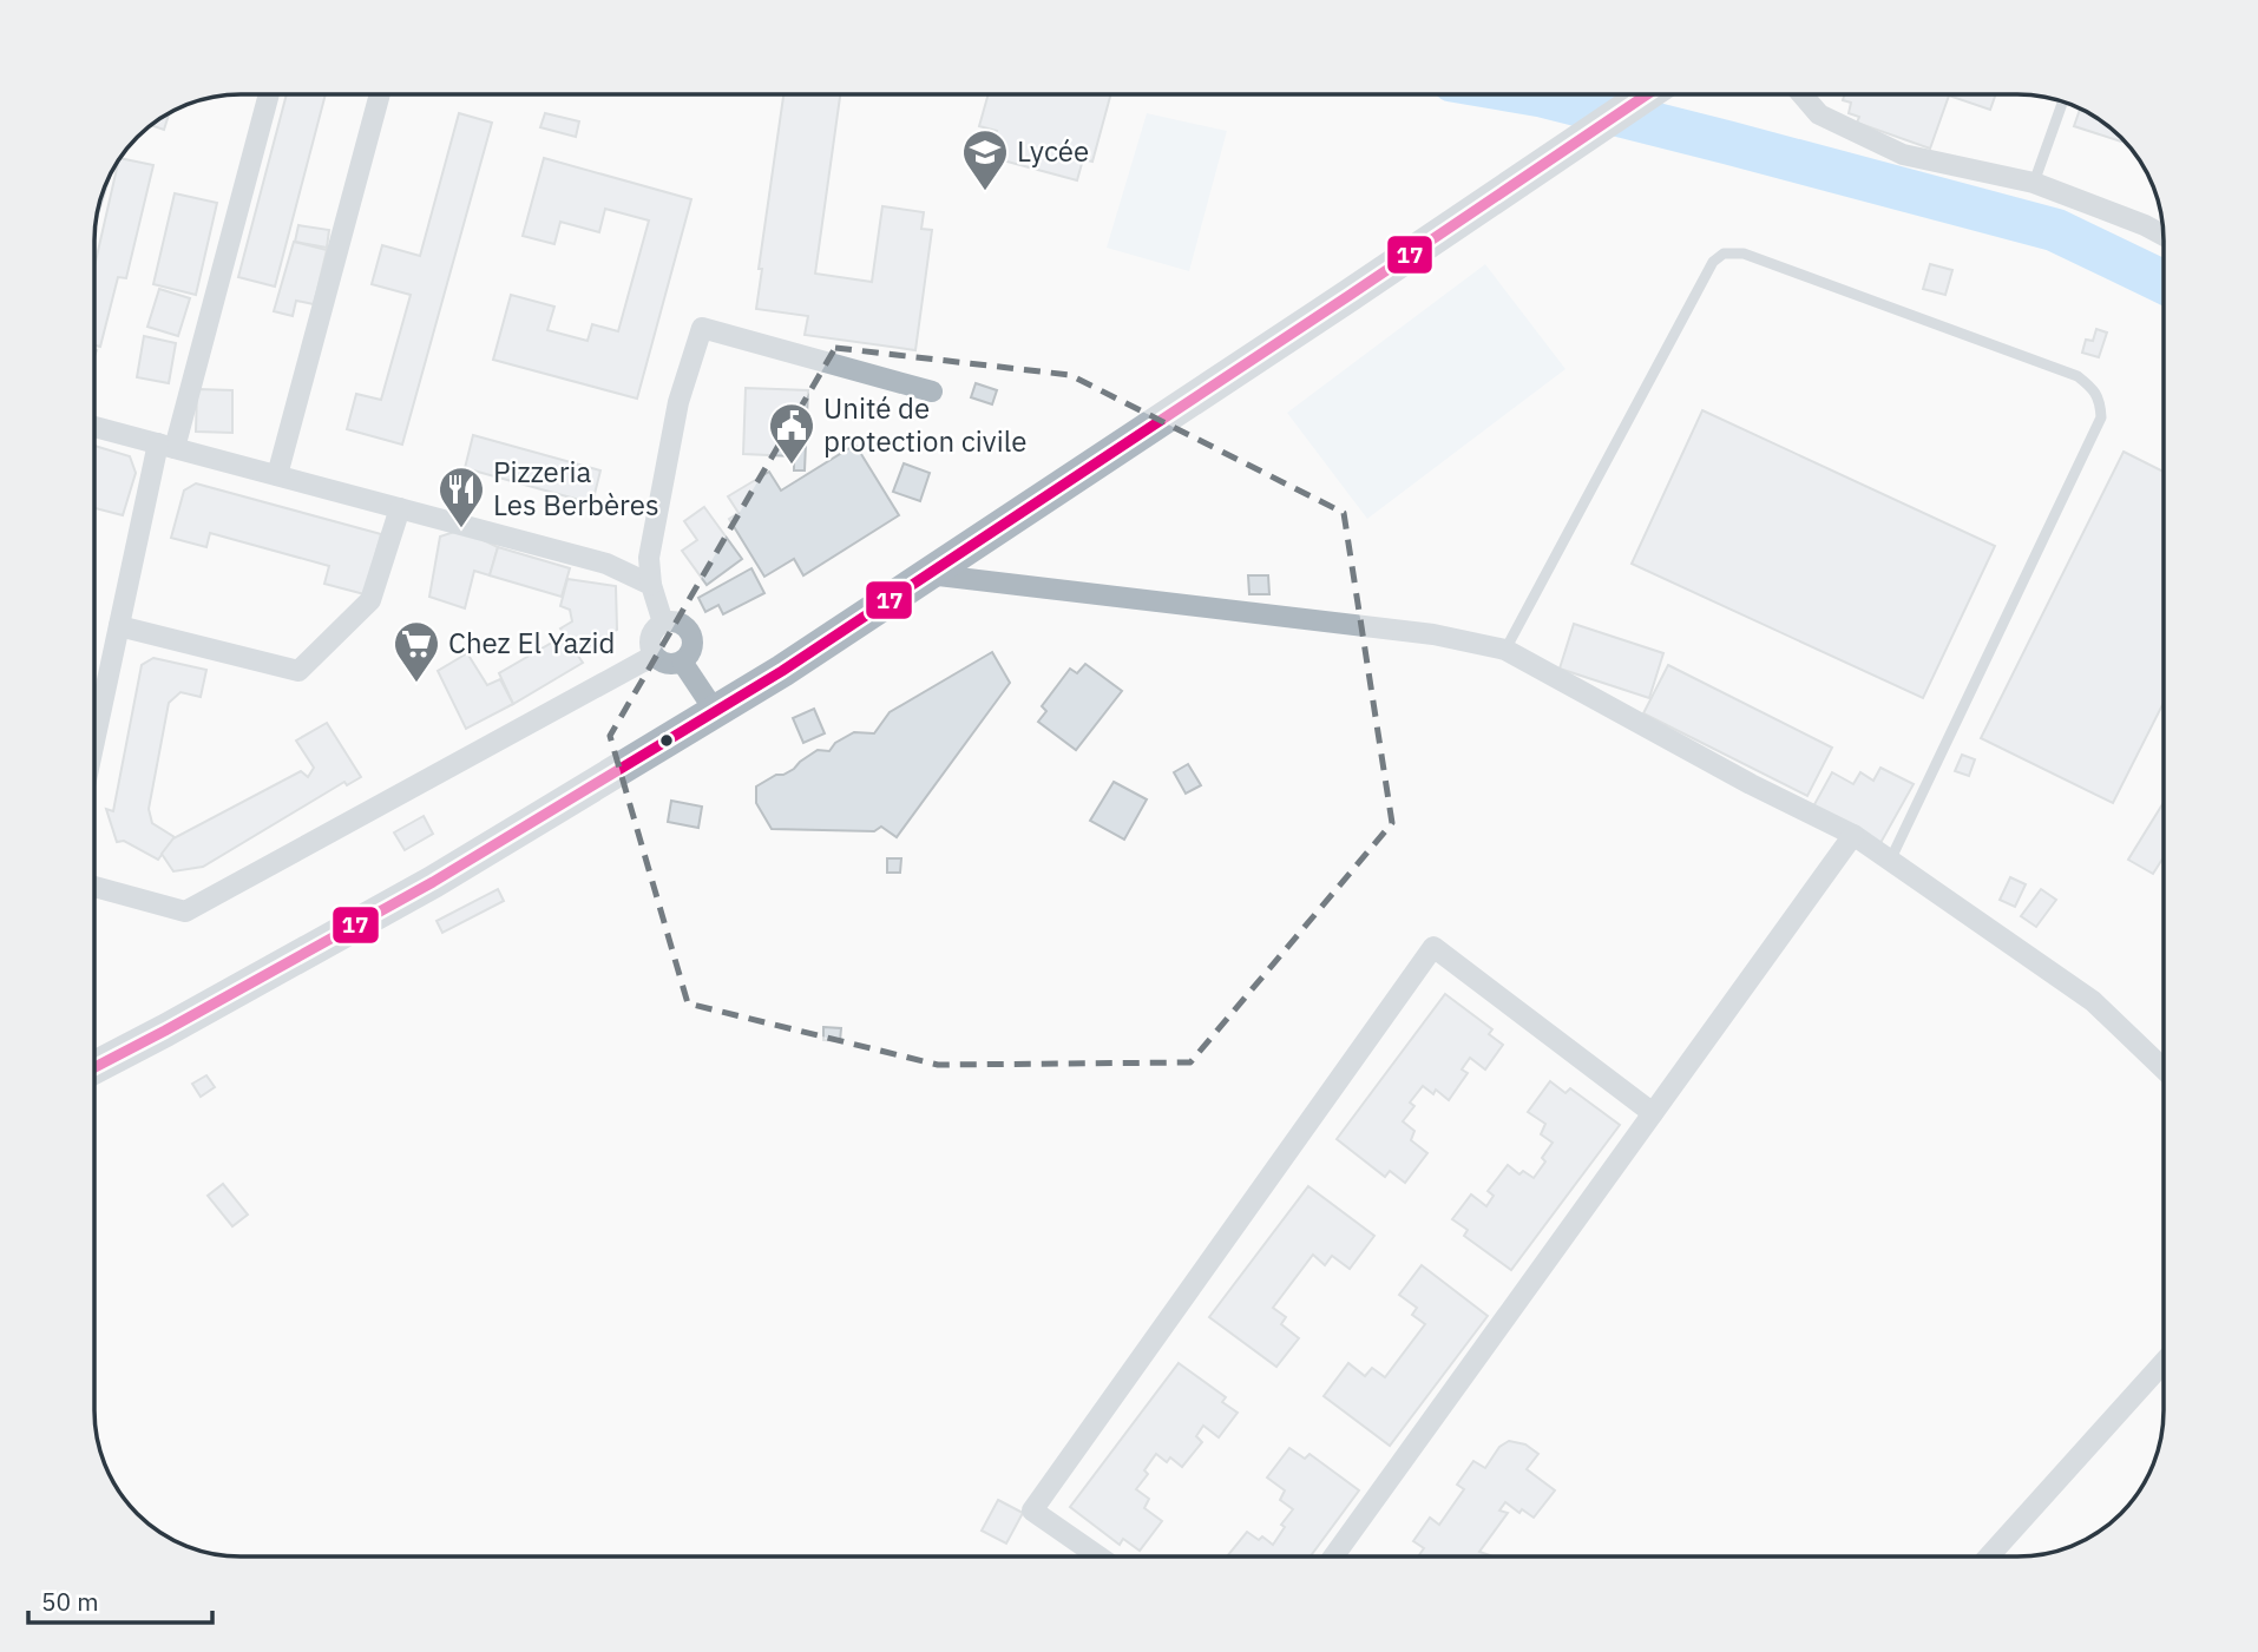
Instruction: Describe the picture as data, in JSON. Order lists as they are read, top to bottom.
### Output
{
  "places": {
    "school or university": ["Lycée"],
    "public building": ["Unité de protection civile"],
    "restaurant": ["Pizzeria Les Berbères"],
    "supermarket": ["Chez El Yazid"]
  },
  "lines": ["transit line 17"],
  "scale_bar": "50 m"
}
